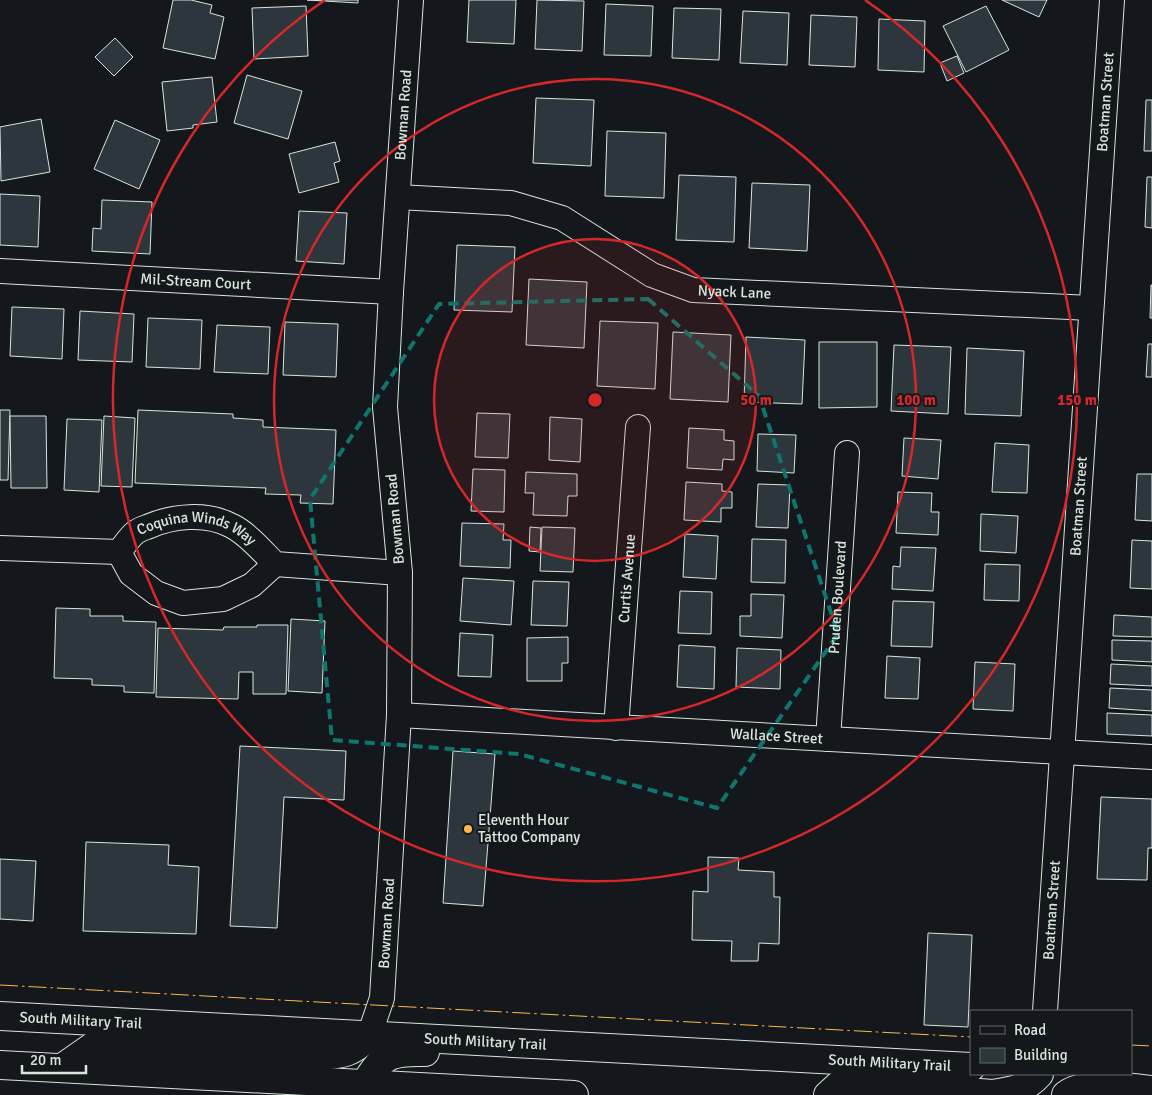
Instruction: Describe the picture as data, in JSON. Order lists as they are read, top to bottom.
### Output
{
  "streets": {
    "main road": ["South Military Trail"],
    "street": [
      "Boatman Street",
      "Bowman Road",
      "Mil-Stream Court",
      "Nyack Lane",
      "Coquina Winds Way",
      "Curtis Avenue",
      "Pruden Boulevard",
      "Wallace Street"
    ]
  },
  "crossings": [
    ["Boatman Street", "Nyack Lane"],
    ["Boatman Street", "Wallace Street"],
    ["Bowman Road", "Mil-Stream Court"],
    ["Bowman Road", "Nyack Lane"],
    ["Bowman Road", "Coquina Winds Way"],
    ["Bowman Road", "Wallace Street"],
    ["Bowman Road", "South Military Trail"],
    ["Curtis Avenue", "Wallace Street"],
    ["Pruden Boulevard", "Wallace Street"]
  ],
  "places": ["Eleventh Hour Tattoo Company"],
  "legend": ["Road", "Building"],
  "scale_bar": "20 m",
  "rings": ["50 m", "100 m", "150 m"]
}
